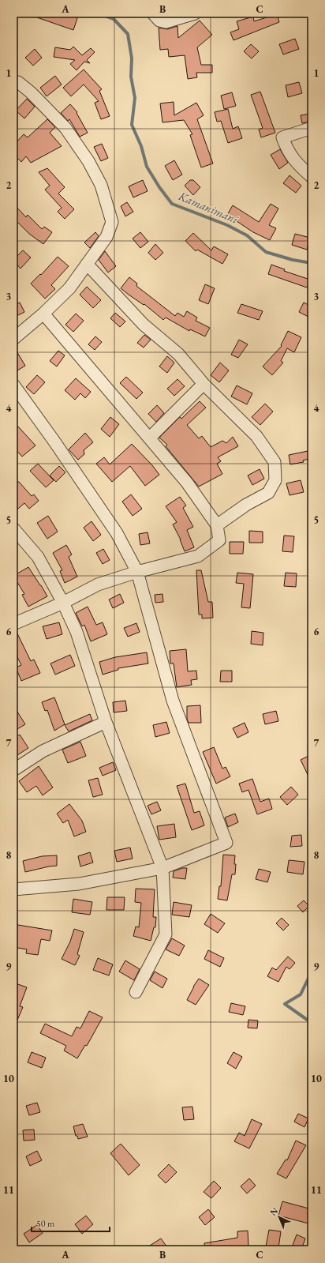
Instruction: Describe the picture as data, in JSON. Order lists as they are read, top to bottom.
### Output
{
  "water": ["Kamanimani"],
  "scale_bar": "50 m",
  "north": "top left",
  "grid": {
    "columns": ["A", "B", "C"],
    "rows": [
      "1",
      "2",
      "3",
      "4",
      "5",
      "6",
      "7",
      "8",
      "9",
      "10",
      "11"
    ]
  }
}
